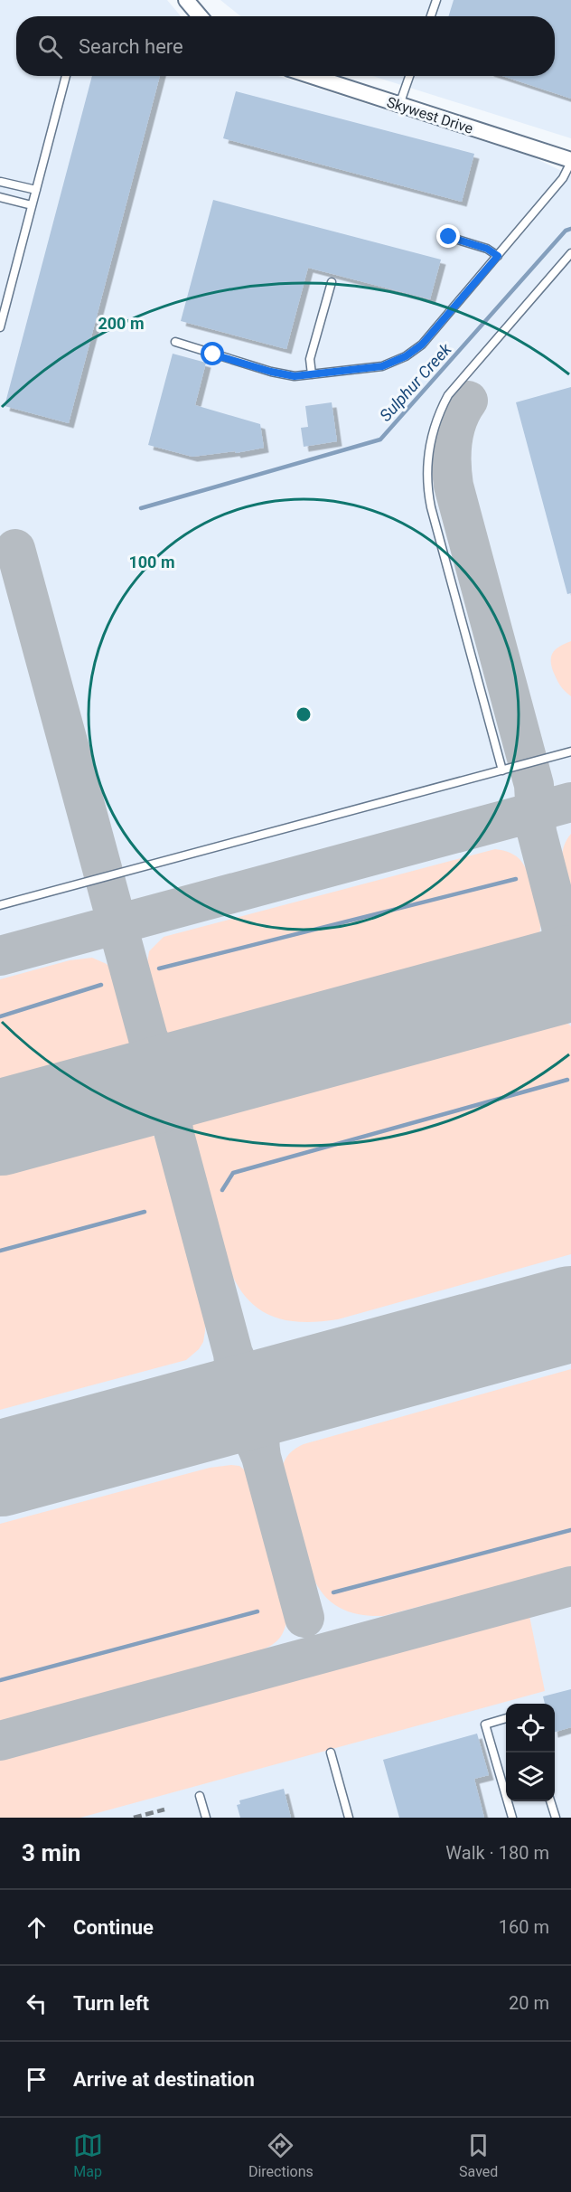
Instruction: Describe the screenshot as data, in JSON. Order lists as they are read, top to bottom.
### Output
{
  "streets": {
    "street": ["Skywest Drive"]
  },
  "water": ["Sulphur Creek"],
  "page": {
    "search": "Search here",
    "heading": ["3 min", "Walk · 180 m"],
    "list": [
      ["Continue", "160 m"],
      ["Turn left", "20 m"],
      "Arrive at destination"
    ],
    "nav": ["Map", "Directions", "Saved"]
  },
  "rings": ["200 m", "100 m"]
}
